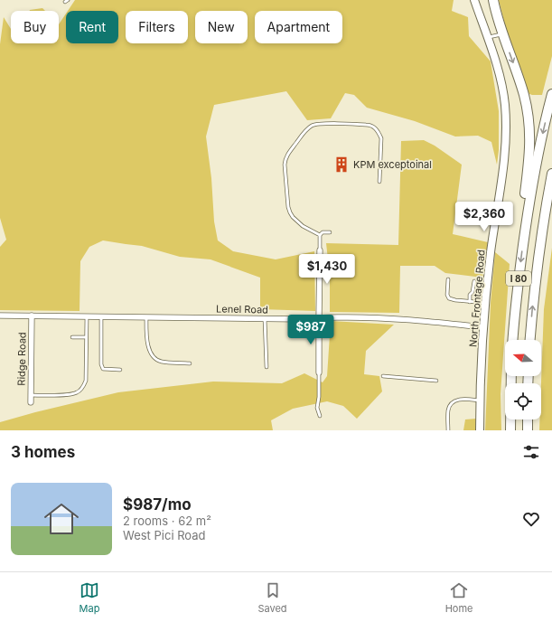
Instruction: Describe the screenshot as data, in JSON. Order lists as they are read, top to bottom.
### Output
{
  "streets": {
    "highway": ["I 80"],
    "main road": ["North Frontage Road"],
    "street": ["Lenel Road", "Ridge Road"]
  },
  "crossings": [
    ["North Frontage Road", "Lenel Road"],
    ["Lenel Road", "Ridge Road"]
  ],
  "places": {
    "building": ["KPM exceptoinal"]
  },
  "north": "left",
  "page": {
    "chip": [
      "Buy",
      "Rent",
      "Filters",
      "New",
      "Apartment"
    ],
    "price": ["$2,360", "$1,430", "$987"],
    "heading": "3 homes",
    "list": [
      {
        "name": "$987/mo",
        "note": "2 rooms · 62 m² · West Pici Road"
      }
    ],
    "tabs": ["Map", "Saved", "Home"]
  }
}
